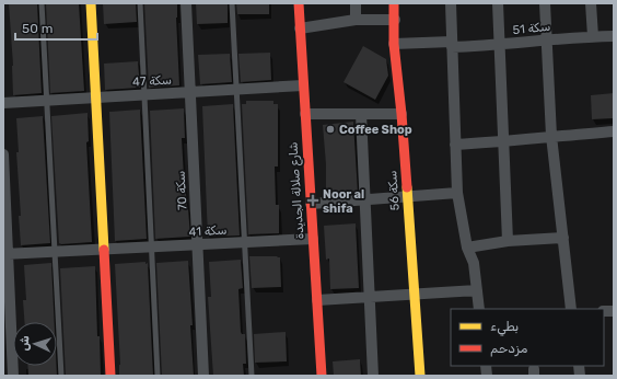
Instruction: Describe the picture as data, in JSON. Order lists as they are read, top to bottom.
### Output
{
  "streets": {
    "street": [
      "سكة 51",
      "سكة 47",
      "سكة 70",
      "شارع صلالة الجديدة",
      "سكة 56",
      "سكة 41"
    ]
  },
  "crossings": [
    ["سكة 51", "سكة 56"],
    ["سكة 47", "سكة 70"],
    ["سكة 47", "شارع صلالة الجديدة"],
    ["سكة 70", "سكة 41"],
    ["شارع صلالة الجديدة", "سكة 41"]
  ],
  "places": {
    "other": ["Coffee Shop"],
    "health": ["Noor al shifa"]
  },
  "legend": ["بطيء", "مزدحم"],
  "scale_bar": "50 m",
  "north": "left"
}
